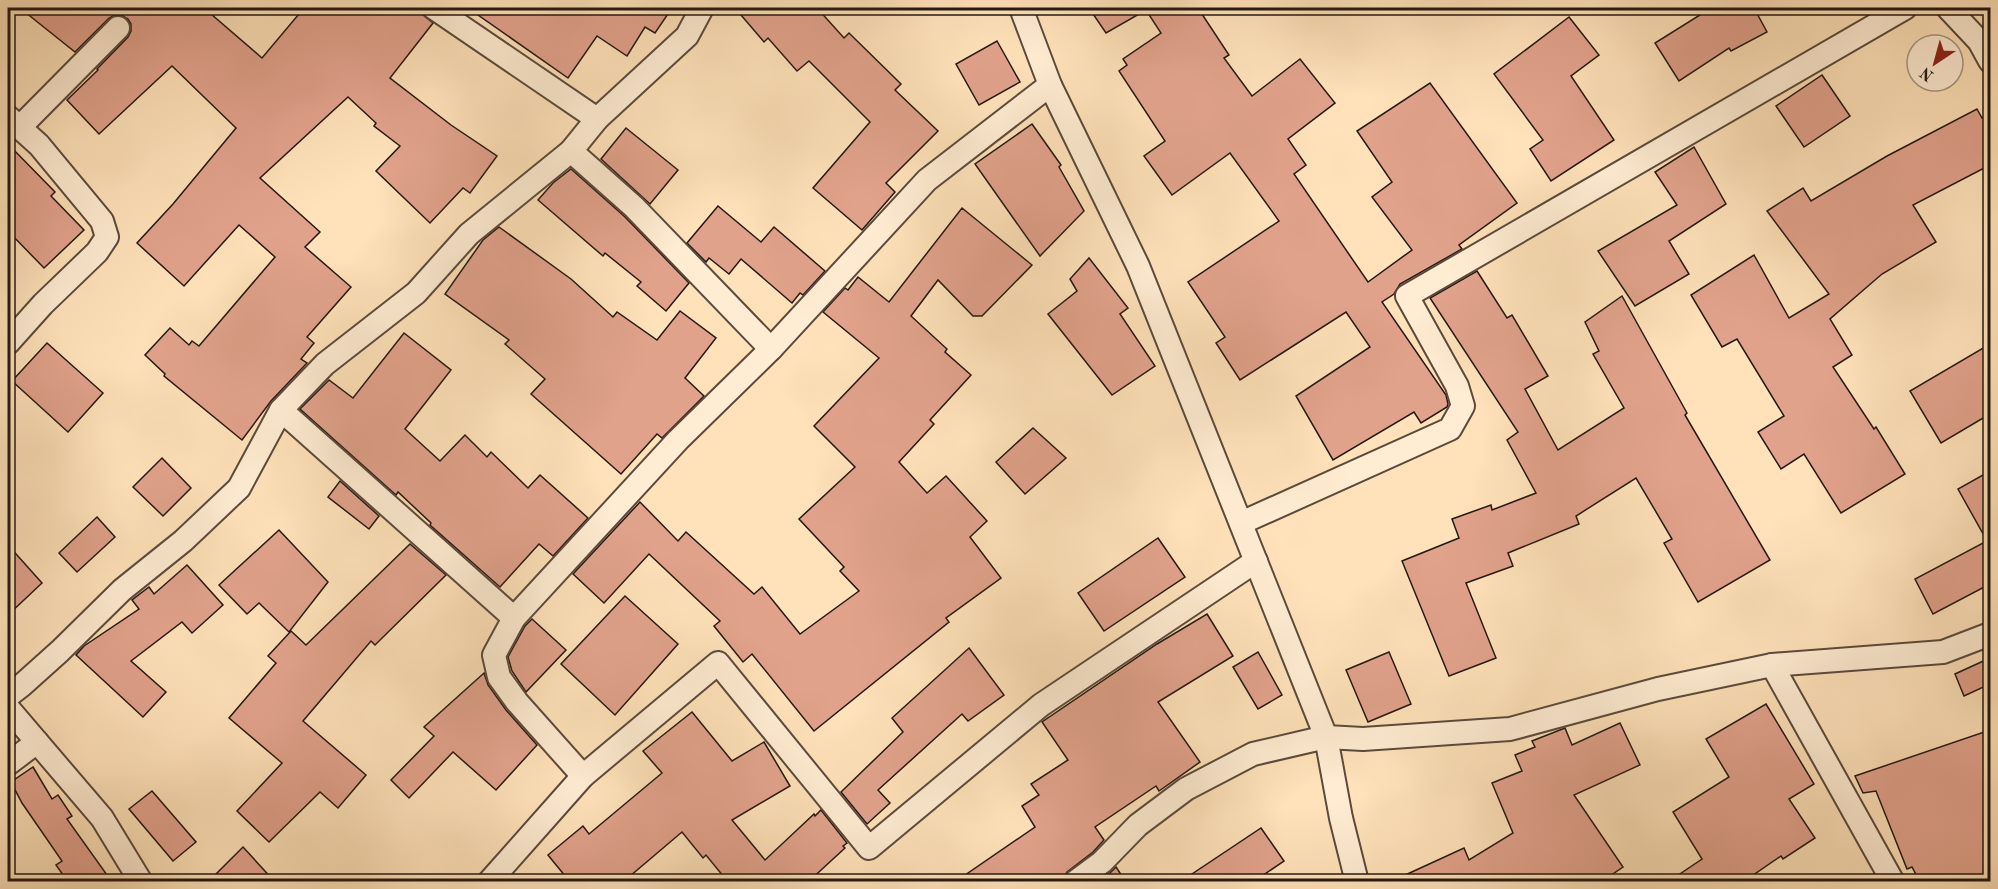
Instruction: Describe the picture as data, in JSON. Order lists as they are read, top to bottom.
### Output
{
  "north": "bottom left"
}
